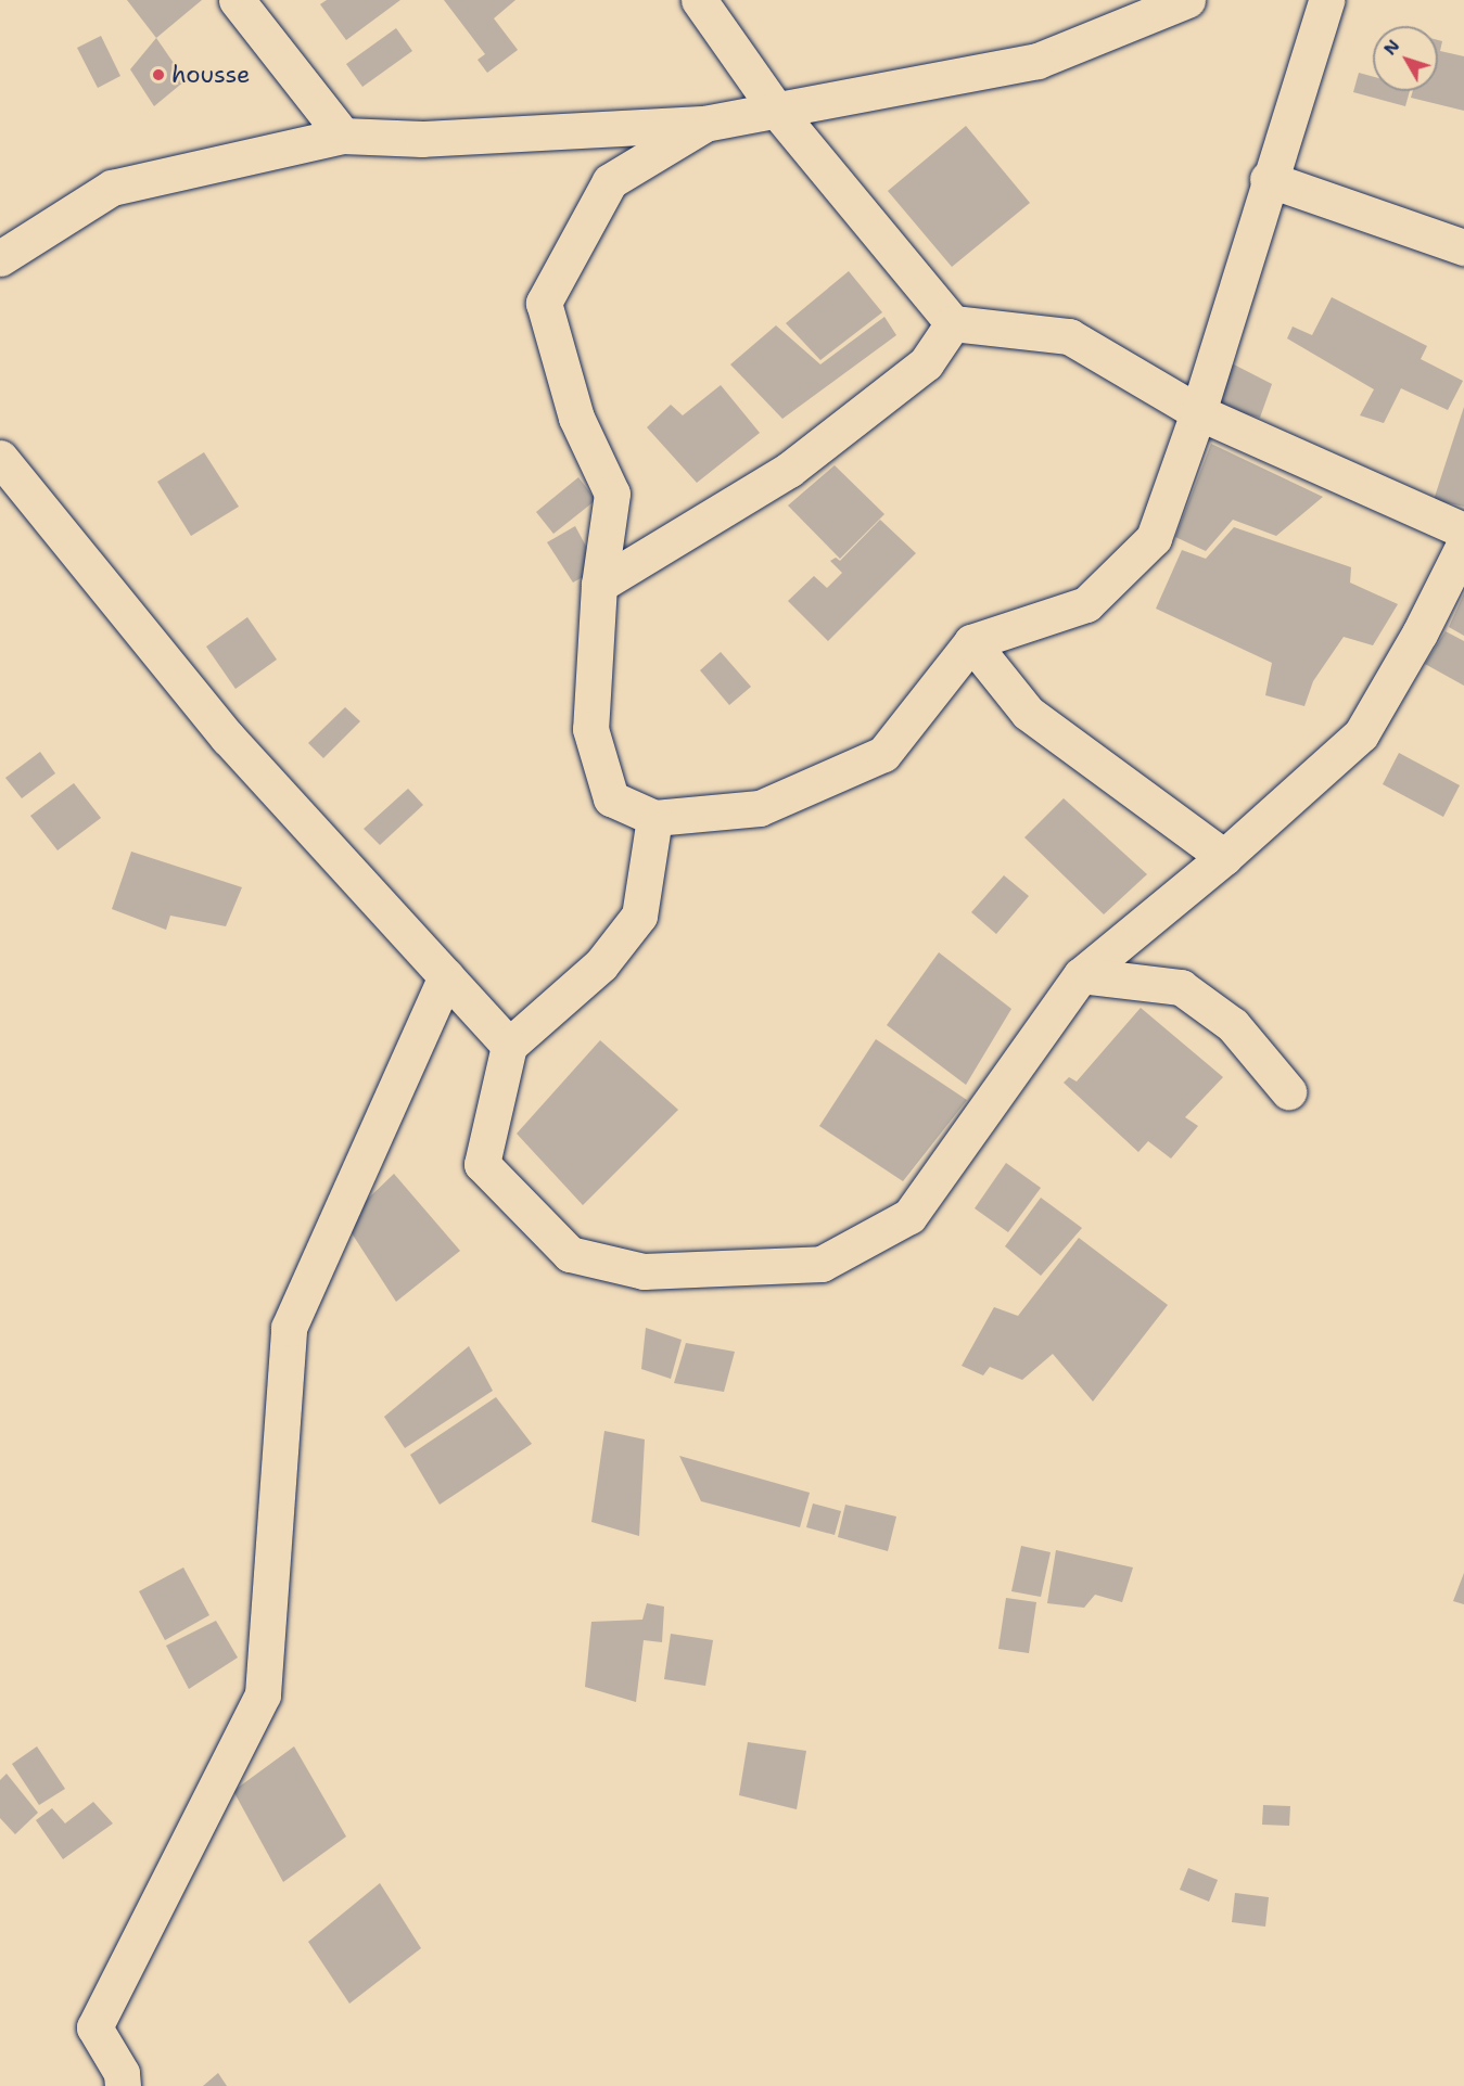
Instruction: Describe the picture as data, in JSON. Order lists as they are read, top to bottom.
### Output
{
  "places": ["housse"],
  "north": "top left"
}
